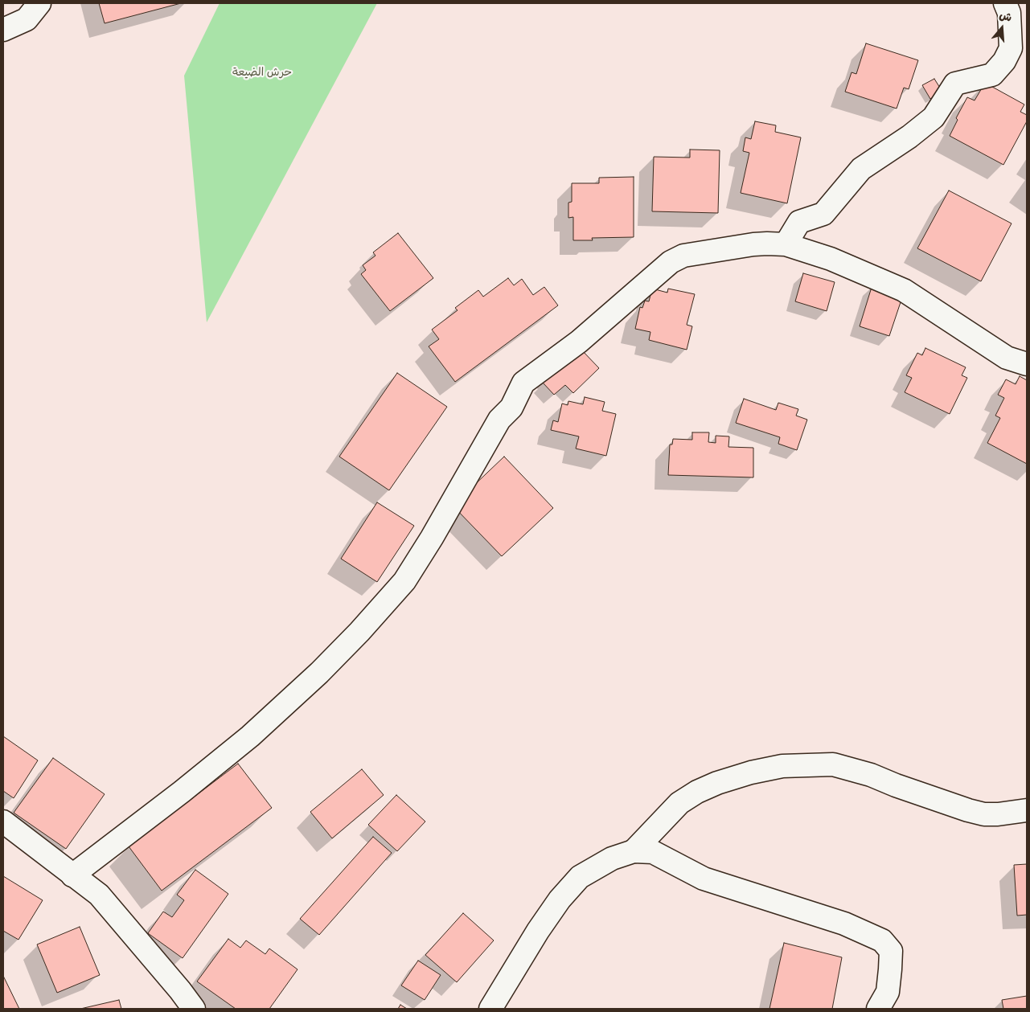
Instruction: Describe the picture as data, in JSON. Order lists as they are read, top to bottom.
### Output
{
  "parks": ["حرش الضيعة"],
  "north": "top"
}
